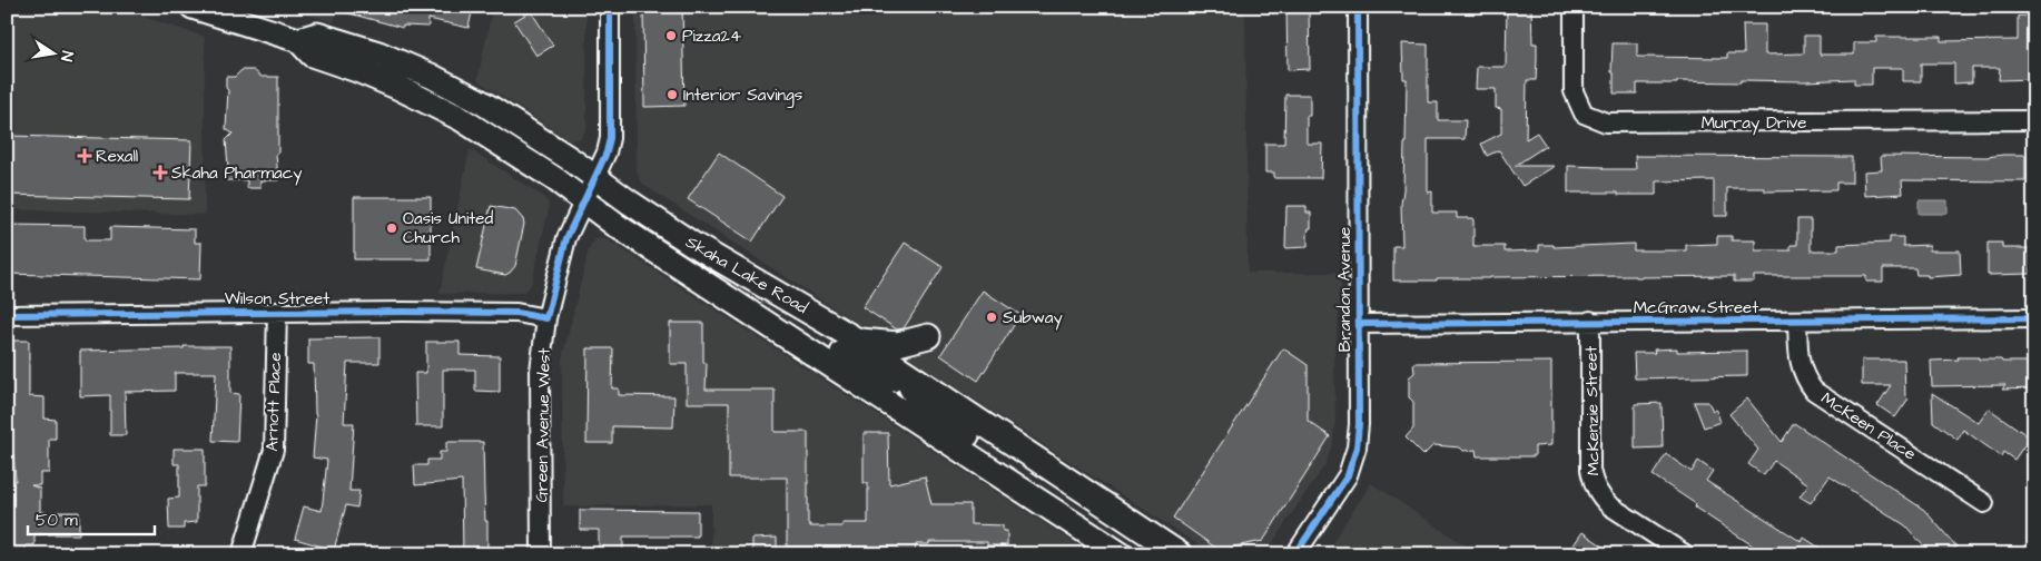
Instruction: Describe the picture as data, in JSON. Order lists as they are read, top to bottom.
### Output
{
  "streets": {
    "main road": ["Skaha Lake Road"],
    "street": [
      "Murray Drive",
      "Brandon Avenue",
      "Wilson Street",
      "McGraw Street",
      "Arnott Place",
      "McKenzie Street",
      "Green Avenue West",
      "McKeen Place"
    ]
  },
  "crossings": [
    ["Skaha Lake Road", "Green Avenue West"],
    ["Brandon Avenue", "McGraw Street"],
    ["Wilson Street", "Arnott Place"],
    ["Wilson Street", "Green Avenue West"],
    ["McGraw Street", "McKenzie Street"],
    ["McGraw Street", "McKeen Place"]
  ],
  "places": {
    "other": [
      "Pizza24",
      "Interior Savings",
      "Oasis United Church",
      "Subway"
    ],
    "health": ["Rexall", "Skaha Pharmacy"]
  },
  "scale_bar": "50 m",
  "north": "right"
}
